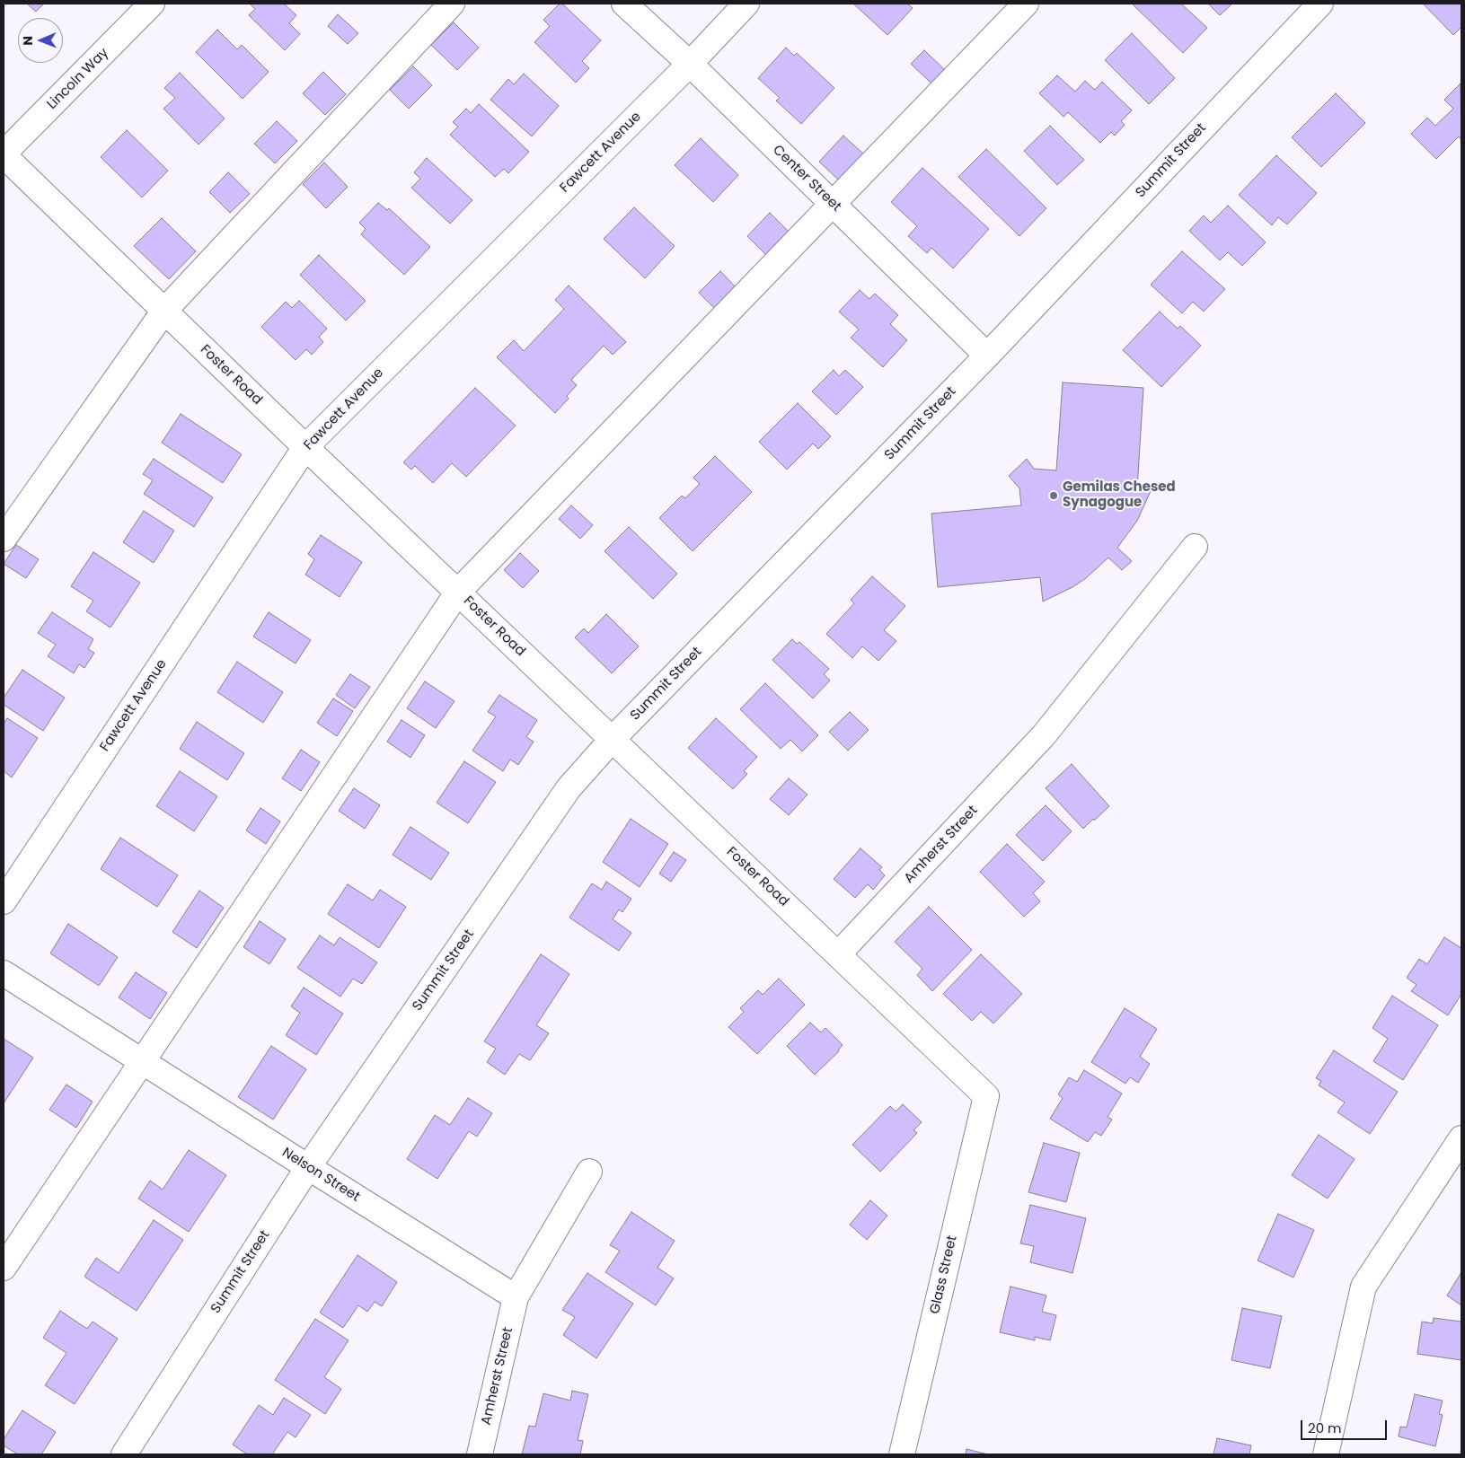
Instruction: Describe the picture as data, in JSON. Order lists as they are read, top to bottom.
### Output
{
  "streets": {
    "street": [
      "Lincoln Way",
      "Fawcett Avenue",
      "Summit Street",
      "Center Street",
      "Foster Road",
      "Amherst Street",
      "Nelson Street",
      "Glass Street"
    ]
  },
  "crossings": [
    ["Lincoln Way", "Foster Road"],
    ["Fawcett Avenue", "Center Street"],
    ["Fawcett Avenue", "Foster Road"],
    ["Summit Street", "Center Street"],
    ["Summit Street", "Foster Road"],
    ["Summit Street", "Nelson Street"],
    ["Foster Road", "Amherst Street"],
    ["Foster Road", "Glass Street"],
    ["Amherst Street", "Nelson Street"]
  ],
  "places": ["Gemilas Chesed Synagogue"],
  "scale_bar": "20 m",
  "north": "left"
}
